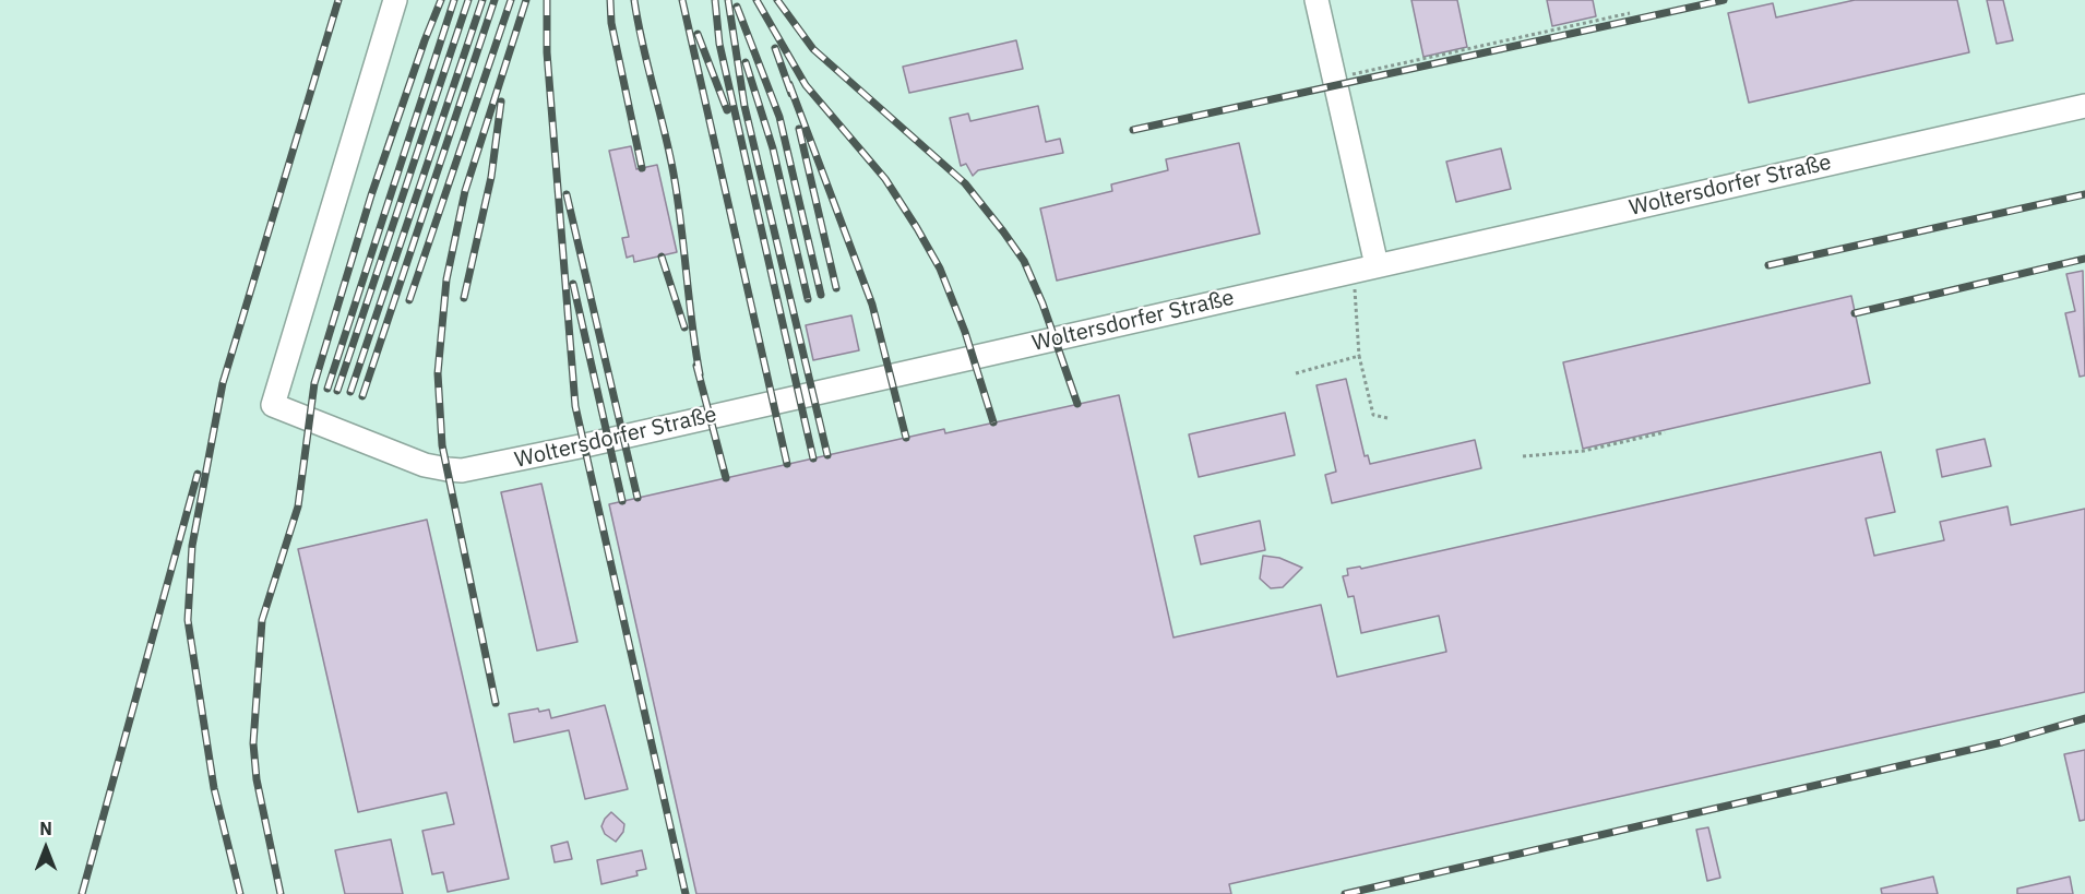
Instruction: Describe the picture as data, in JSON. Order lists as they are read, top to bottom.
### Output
{
  "streets": {
    "lane": ["Woltersdorfer Straße"]
  },
  "north": "top"
}
